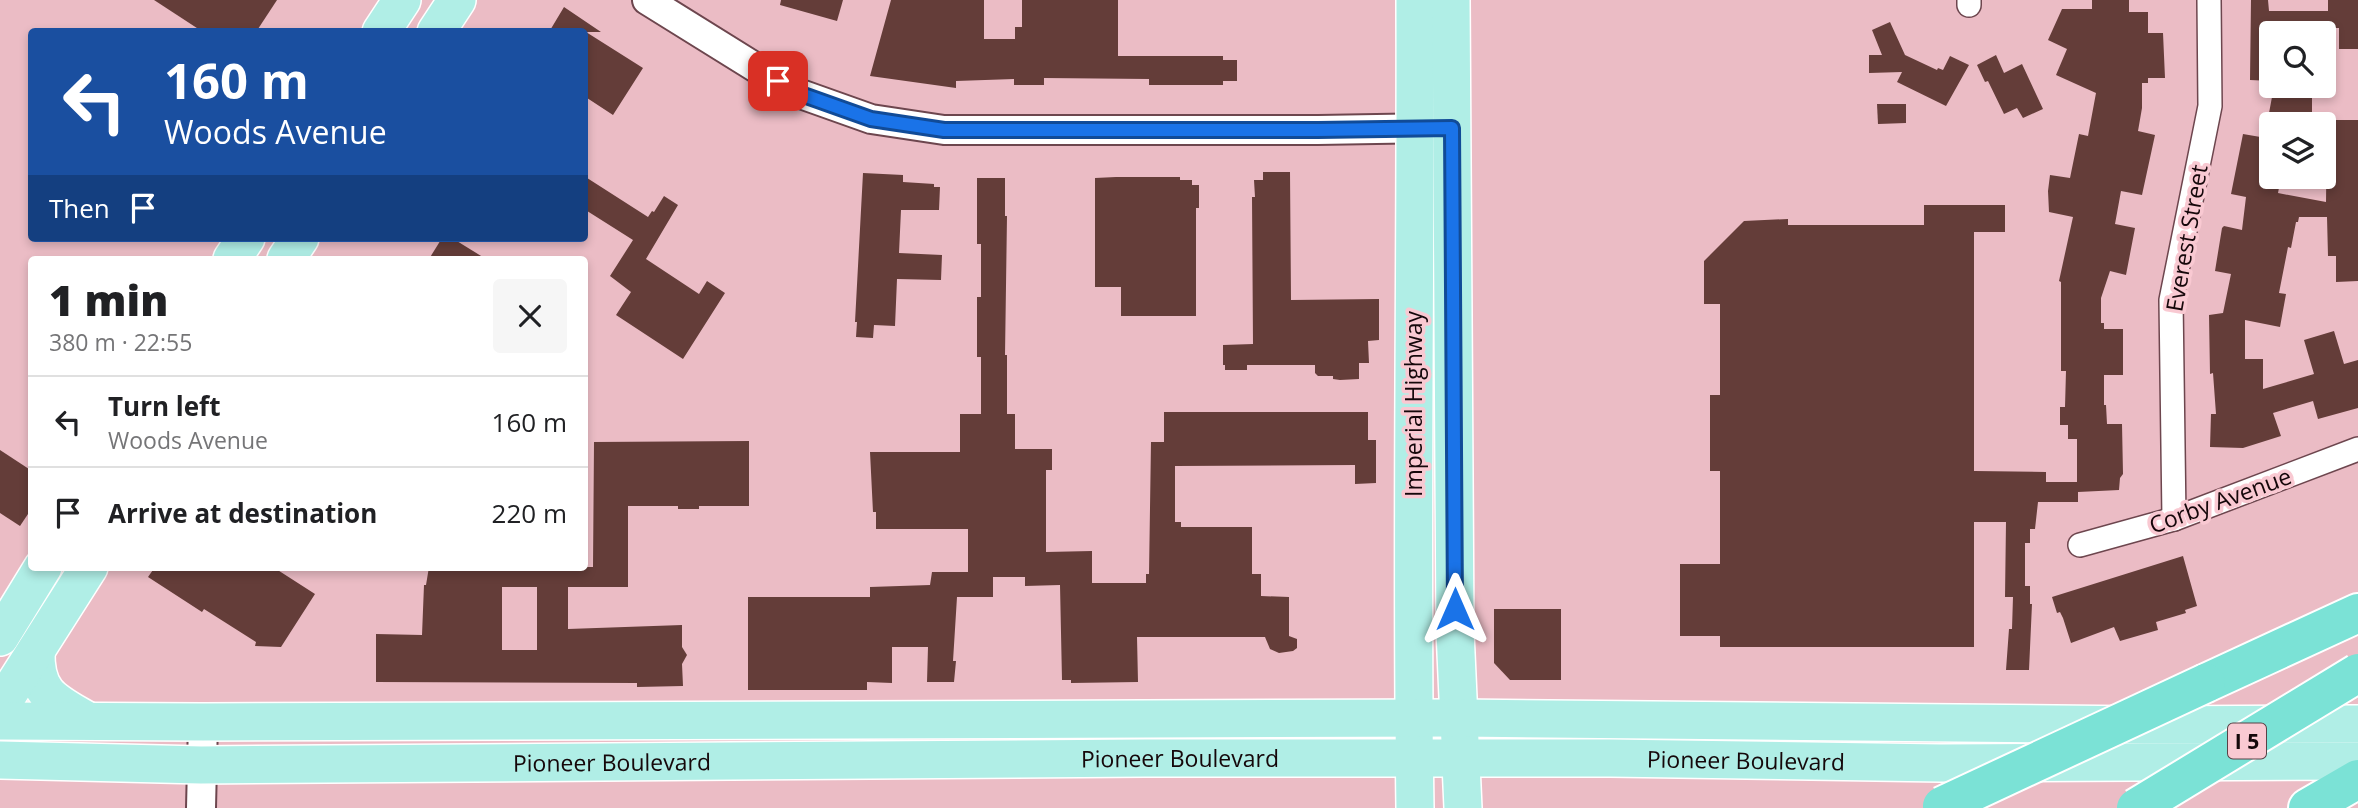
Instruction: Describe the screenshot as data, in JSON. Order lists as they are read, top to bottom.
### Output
{
  "streets": {
    "highway": ["I 5"],
    "main road": ["Imperial Highway", "Pioneer Boulevard"],
    "street": ["Everest Street", "Corby Avenue"]
  },
  "crossings": [
    ["Everest Street", "Corby Avenue"],
    ["Imperial Highway", "Pioneer Boulevard"]
  ],
  "page": {
    "turn": ["160 m", "Woods Avenue"],
    "then": "Then",
    "heading": ["1 min", "380 m · 22:55"],
    "list": [
      {
        "name": "Turn left",
        "note": "Woods Avenue",
        "value": "160 m"
      },
      {
        "name": "Arrive at destination",
        "value": "220 m"
      }
    ]
  }
}
